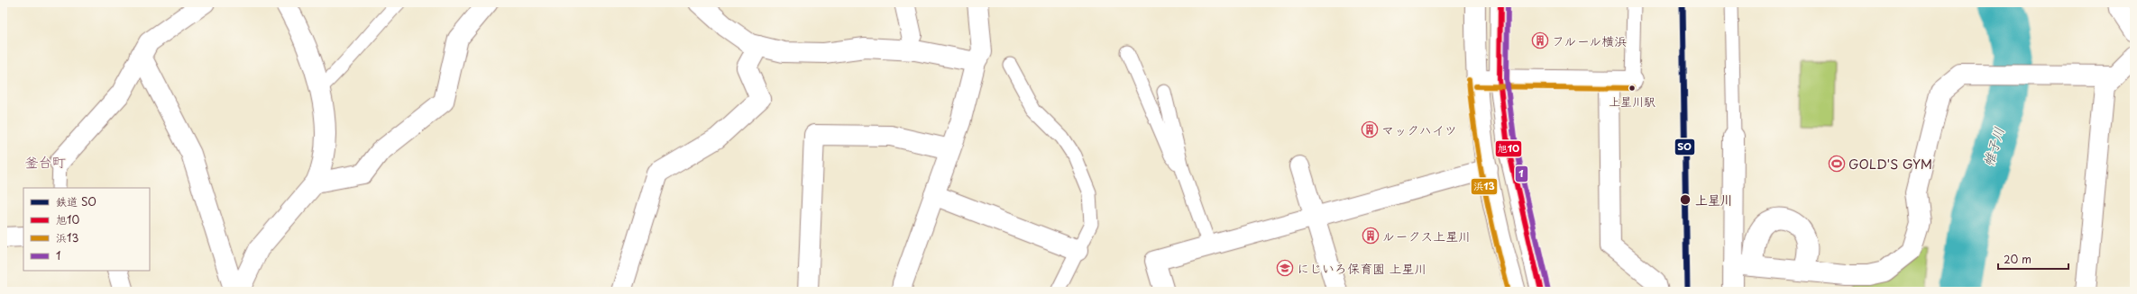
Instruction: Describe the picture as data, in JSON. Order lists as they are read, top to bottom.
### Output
{
  "districts": ["釜台町"],
  "water": ["帷子川"],
  "places": {
    "building": ["フルール横浜", "マックハイツ", "ルークス上星川"],
    "other": ["上星川駅", "上星川"],
    "sports": ["GOLD'S GYM"],
    "school or university": ["にじいろ保育園 上星川"]
  },
  "lines": [
    "rail line SO",
    "transit line 旭10",
    "transit line 1",
    "transit line 浜13"
  ],
  "legend": [
    "鉄道 SO",
    "旭10",
    "浜13",
    "1"
  ],
  "scale_bar": "20 m"
}
